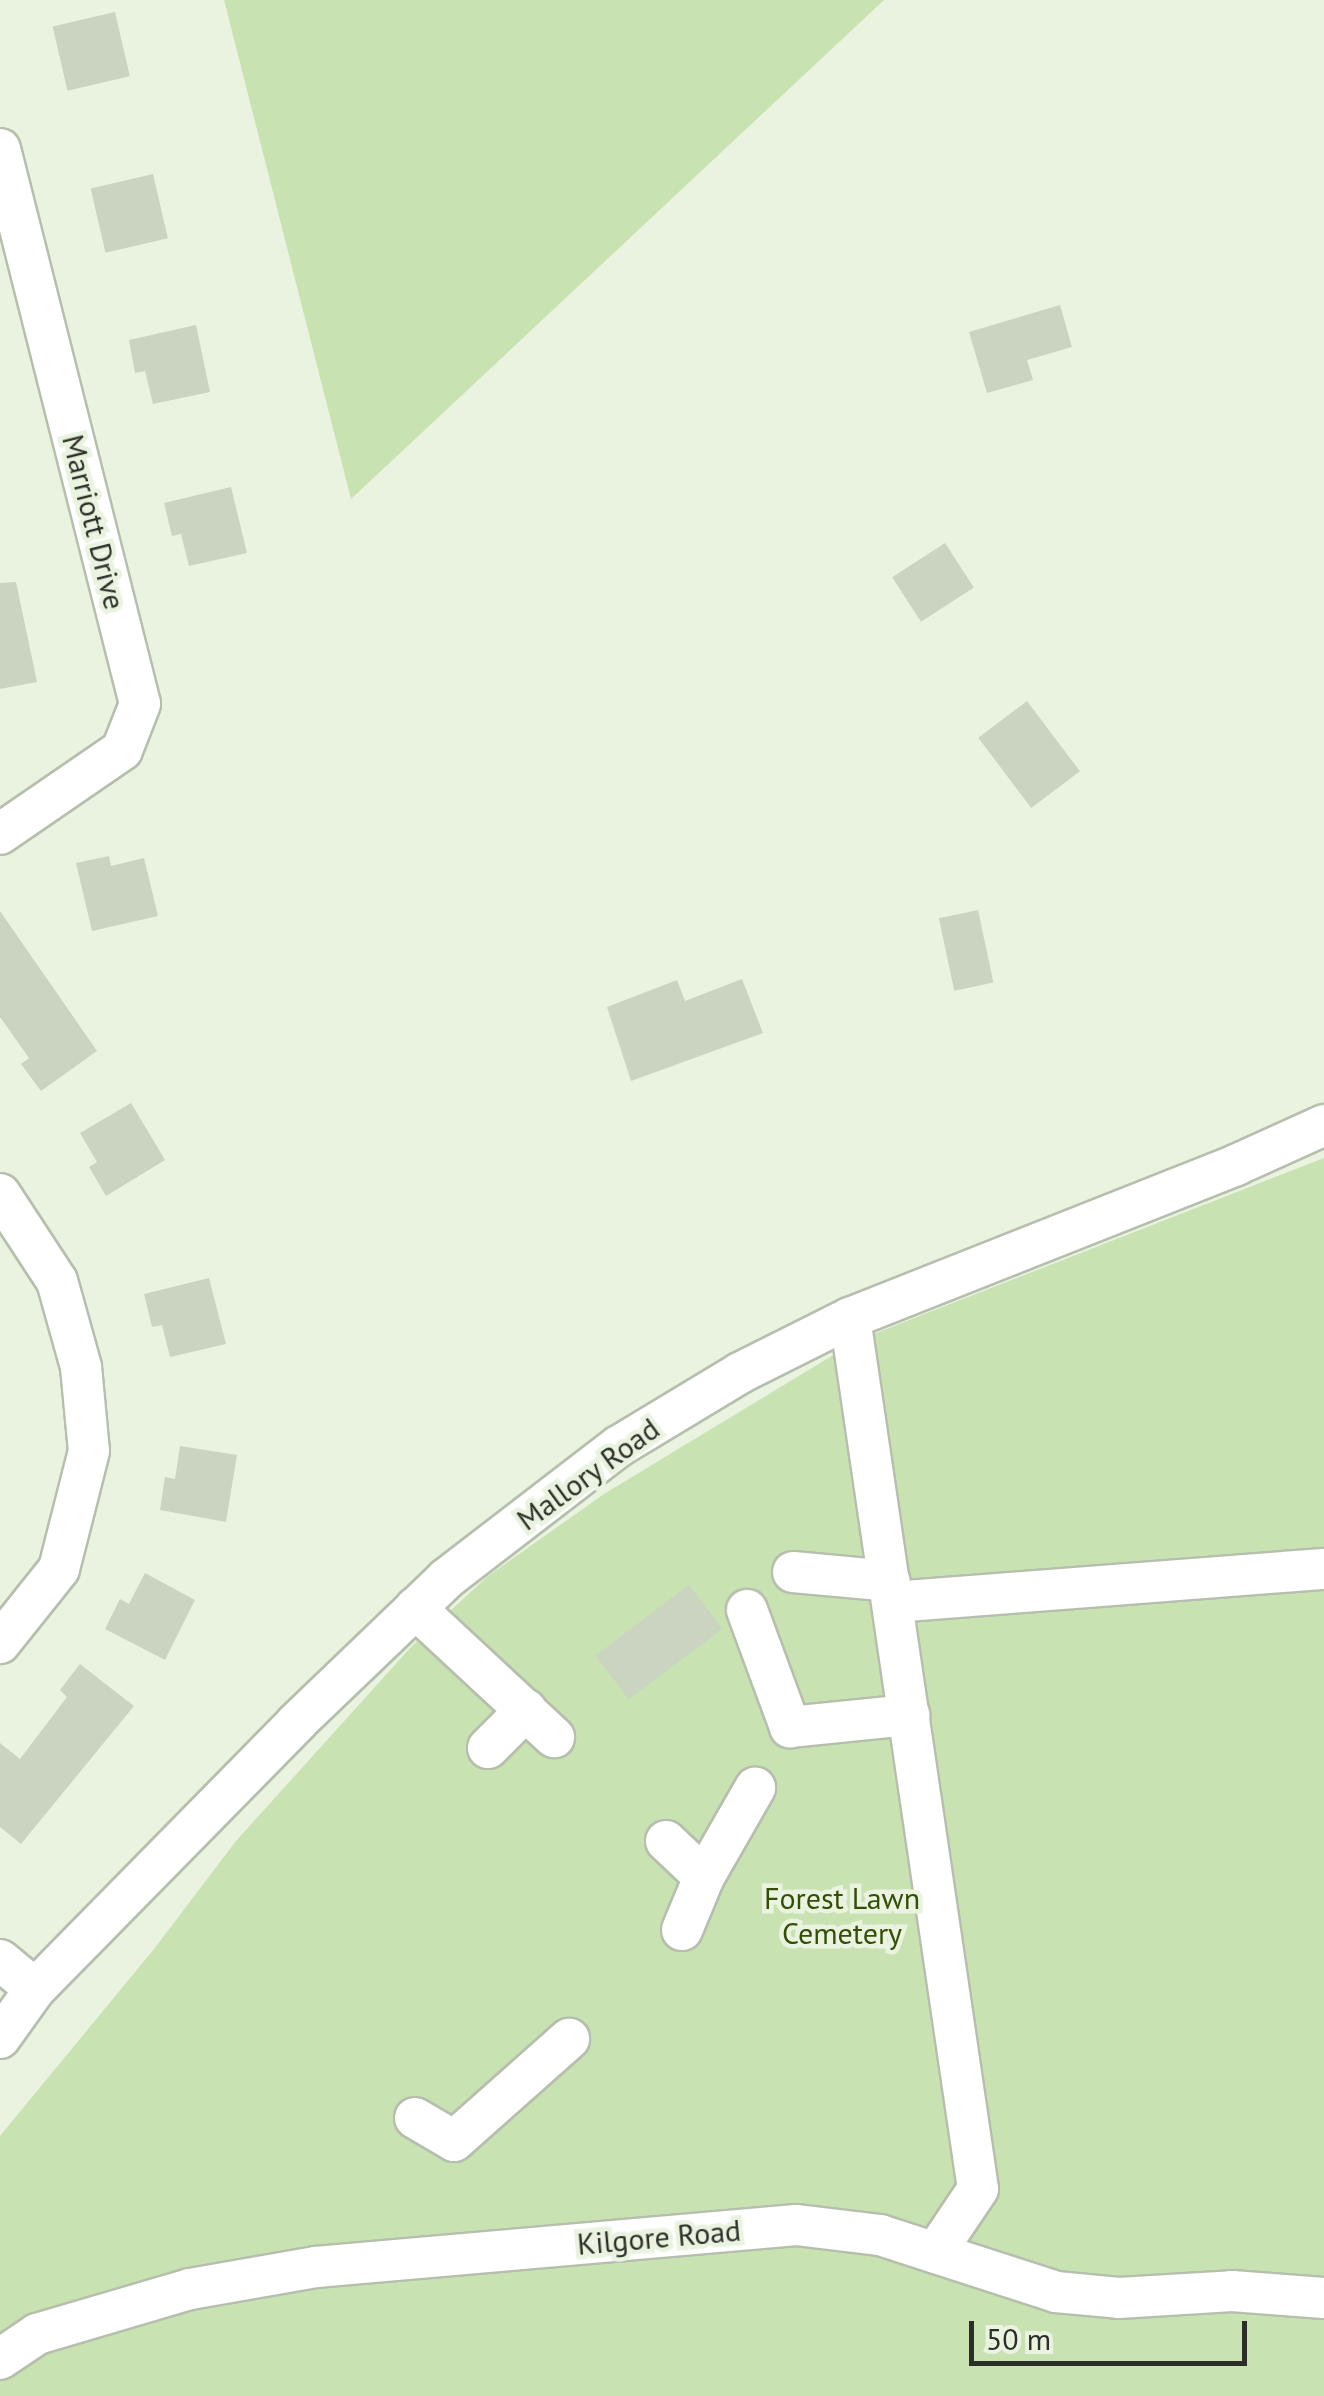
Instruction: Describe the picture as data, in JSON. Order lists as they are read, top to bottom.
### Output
{
  "streets": {
    "street": ["Marriott Drive", "Mallory Road", "Kilgore Road"]
  },
  "parks": ["Forest Lawn Cemetery"],
  "scale_bar": "50 m"
}
